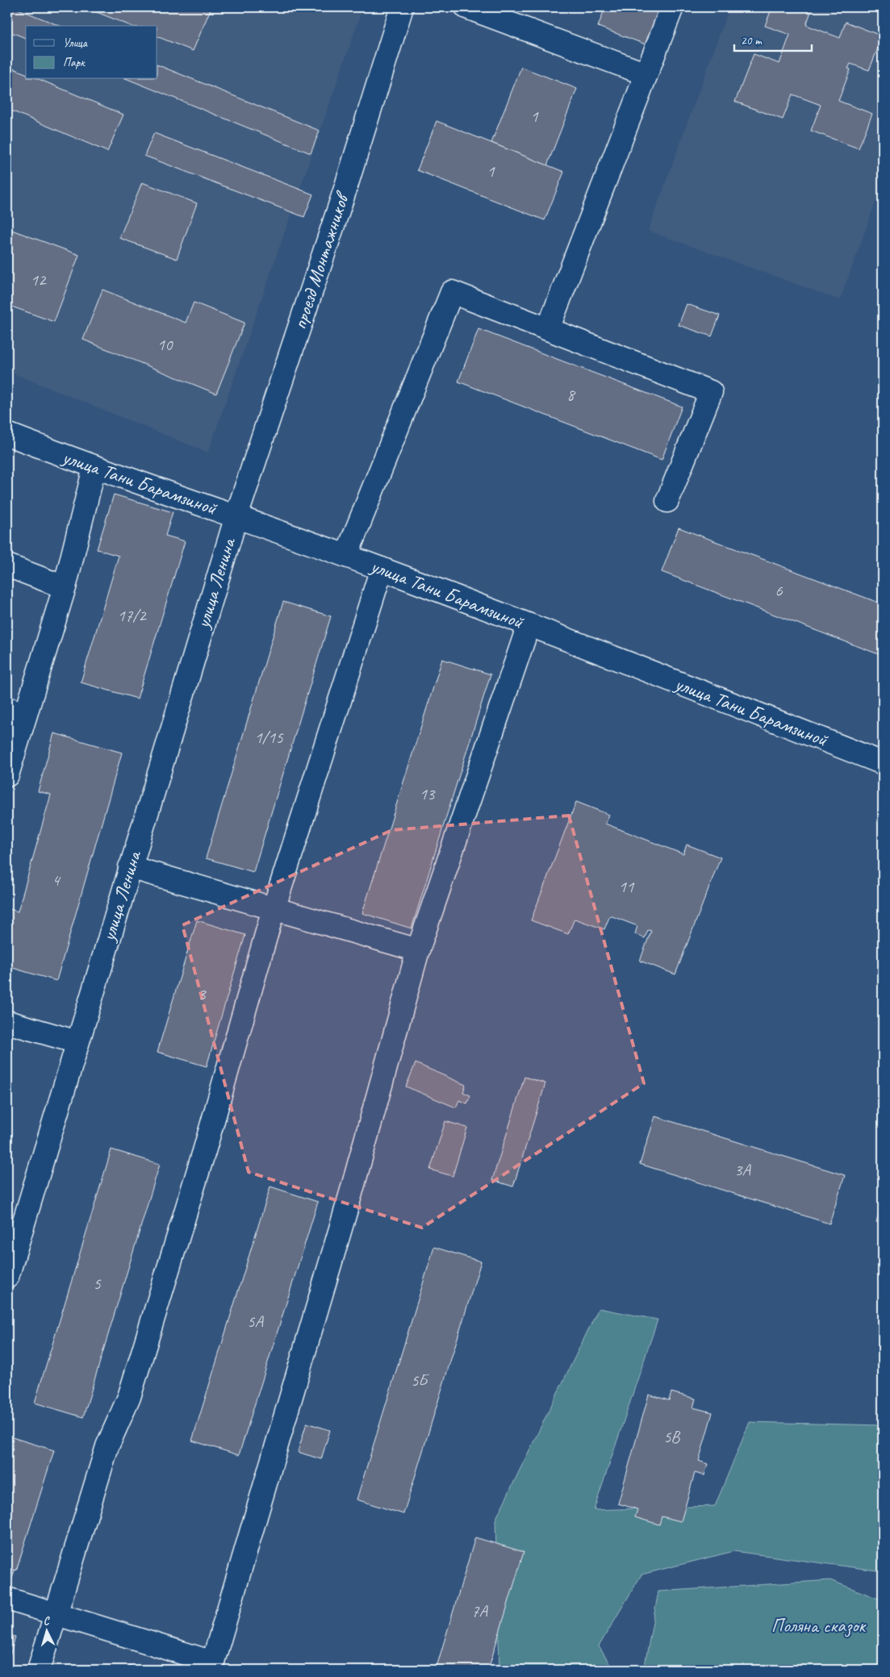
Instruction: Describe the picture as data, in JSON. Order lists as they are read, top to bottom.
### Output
{
  "streets": {
    "street": ["проезд Монтажников", "улица Тани Барамзиной", "улица Ленина"]
  },
  "crossings": [
    ["проезд Монтажников", "улица Тани Барамзиной"],
    ["проезд Монтажников", "улица Ленина"],
    ["улица Тани Барамзиной", "улица Ленина"]
  ],
  "parks": ["Поляна сказок"],
  "house_numbers": [
    "1",
    "1",
    "12",
    "10",
    "8",
    "6",
    "17/2",
    "1/15",
    "13",
    "4",
    "11",
    "3",
    "3А",
    "5",
    "5А",
    "5Б",
    "5В",
    "7А"
  ],
  "legend": ["Улица", "Парк"],
  "scale_bar": "20 m",
  "north": "top"
}
